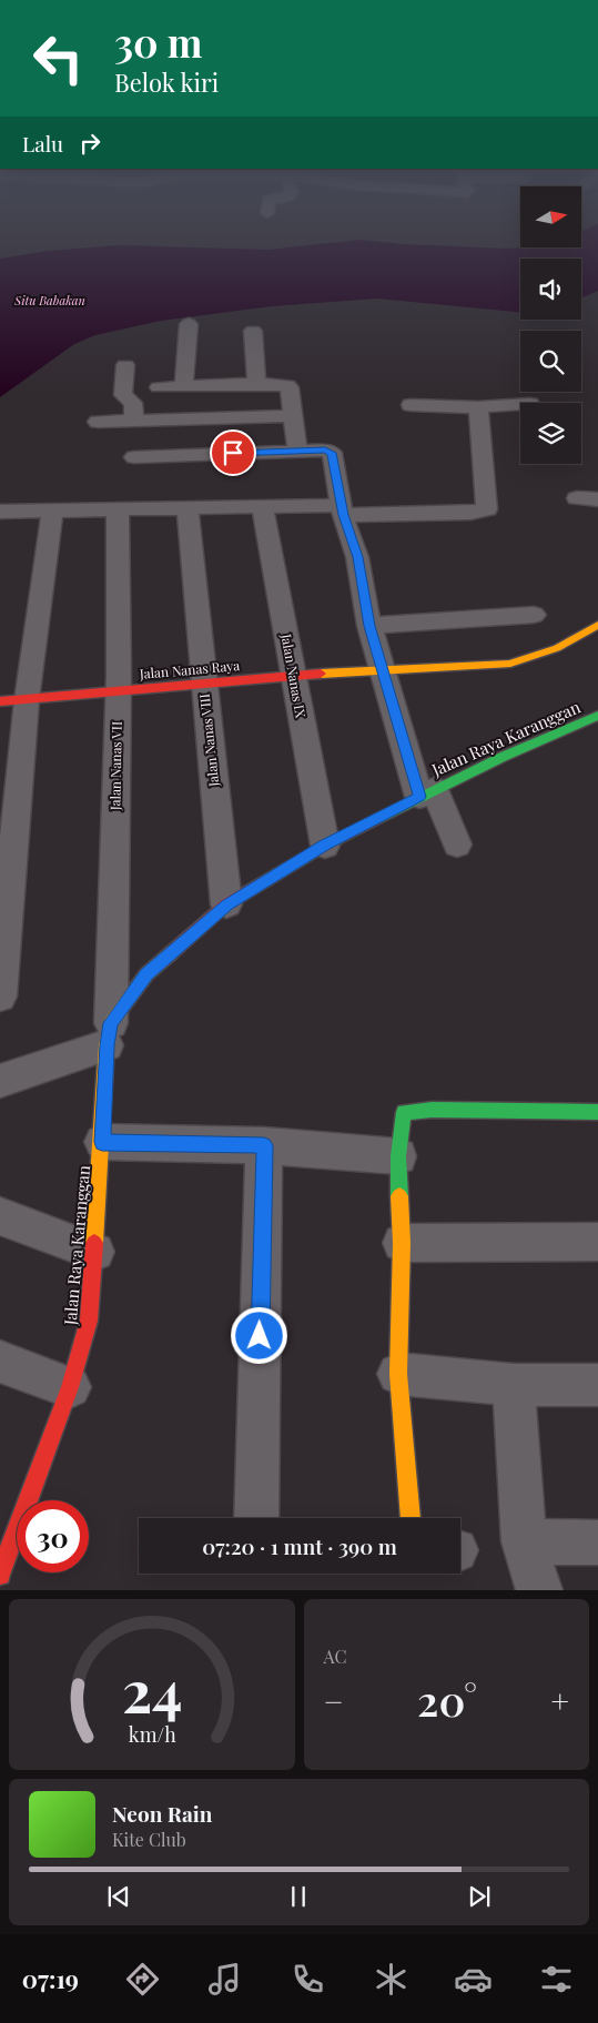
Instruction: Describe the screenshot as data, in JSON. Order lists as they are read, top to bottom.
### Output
{
  "streets": {
    "street": [
      "Jalan Nanas Raya",
      "Jalan Nanas IX",
      "Jalan Raya Karanggan",
      "Jalan Nanas VIII",
      "Jalan Nanas VII"
    ]
  },
  "crossings": [
    ["Jalan Nanas Raya", "Jalan Nanas IX"],
    ["Jalan Nanas Raya", "Jalan Nanas VIII"],
    ["Jalan Nanas Raya", "Jalan Nanas VII"],
    ["Jalan Nanas IX", "Jalan Raya Karanggan"],
    ["Jalan Raya Karanggan", "Jalan Nanas VIII"],
    ["Jalan Raya Karanggan", "Jalan Nanas VII"]
  ],
  "water": ["Situ Babakan"],
  "north": "right",
  "page": {
    "turn": ["30 m", "Belok kiri"],
    "then": "Lalu",
    "limit": "30",
    "trip": "07:20 · 1 mnt · 390 m",
    "tile": "AC",
    "heat": ["−", "20°", "+"],
    "song": ["Neon Rain", "Kite Club"],
    "tabs": "07:19",
    "gauge": ["24", "km/h"]
  }
}
